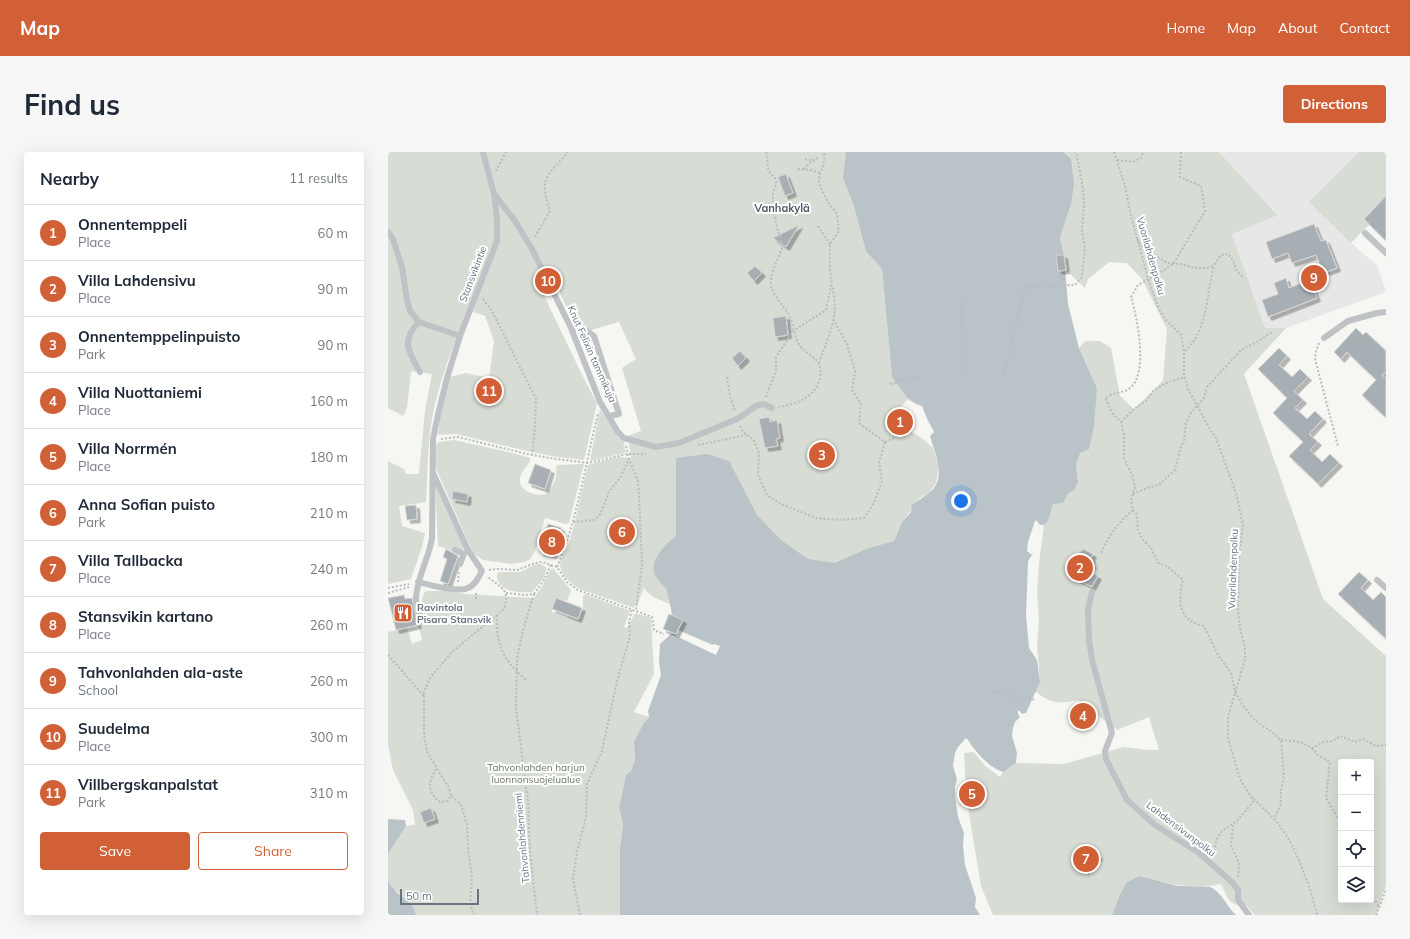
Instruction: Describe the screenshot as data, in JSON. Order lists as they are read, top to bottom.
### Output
{
  "streets": {
    "lane": ["Stansvikintie", "Knut Felixin tammikuja", "Lahdensivunpolku"],
    "path": ["Vuorilahdenpolku", "Tahvonlahdenniemi"]
  },
  "crossings": [
    ["Stansvikintie", "Knut Felixin tammikuja"]
  ],
  "districts": ["Vanhakylä"],
  "parks": ["Tahvonlahden harjun luonnonsuojelualue"],
  "places": {
    "restaurant": ["Ravintola Pisara Stansvik"]
  },
  "scale_bar": "50 m",
  "page": {
    "header": "Map",
    "nav": [
      "Home",
      "Map",
      "About",
      "Contact"
    ],
    "buttons": [
      "Directions",
      ["Save", "Share"]
    ],
    "title": "Find us",
    "heading": ["Nearby", "11 results"],
    "list": [
      {
        "mark": "1",
        "name": "Onnentemppeli",
        "note": "Place",
        "value": "60 m"
      },
      {
        "mark": "2",
        "name": "Villa Lahdensivu",
        "note": "Place",
        "value": "90 m"
      },
      {
        "mark": "3",
        "name": "Onnentemppelinpuisto",
        "note": "Park",
        "value": "90 m"
      },
      {
        "mark": "4",
        "name": "Villa Nuottaniemi",
        "note": "Place",
        "value": "160 m"
      },
      {
        "mark": "5",
        "name": "Villa Norrmén",
        "note": "Place",
        "value": "180 m"
      },
      {
        "mark": "6",
        "name": "Anna Sofian puisto",
        "note": "Park",
        "value": "210 m"
      },
      {
        "mark": "7",
        "name": "Villa Tallbacka",
        "note": "Place",
        "value": "240 m"
      },
      {
        "mark": "8",
        "name": "Stansvikin kartano",
        "note": "Place",
        "value": "260 m"
      },
      {
        "mark": "9",
        "name": "Tahvonlahden ala-aste",
        "note": "School",
        "value": "260 m"
      },
      {
        "mark": "10",
        "name": "Suudelma",
        "note": "Place",
        "value": "300 m"
      },
      {
        "mark": "11",
        "name": "Villbergskanpalstat",
        "note": "Park",
        "value": "310 m"
      }
    ],
    "pins": [
      "9",
      "10",
      "11",
      "1",
      "3",
      "6",
      "8",
      "2",
      "4",
      "5",
      "7"
    ],
    "map_buttons": ["+", "−"],
    "scale": "50 m"
  }
}
